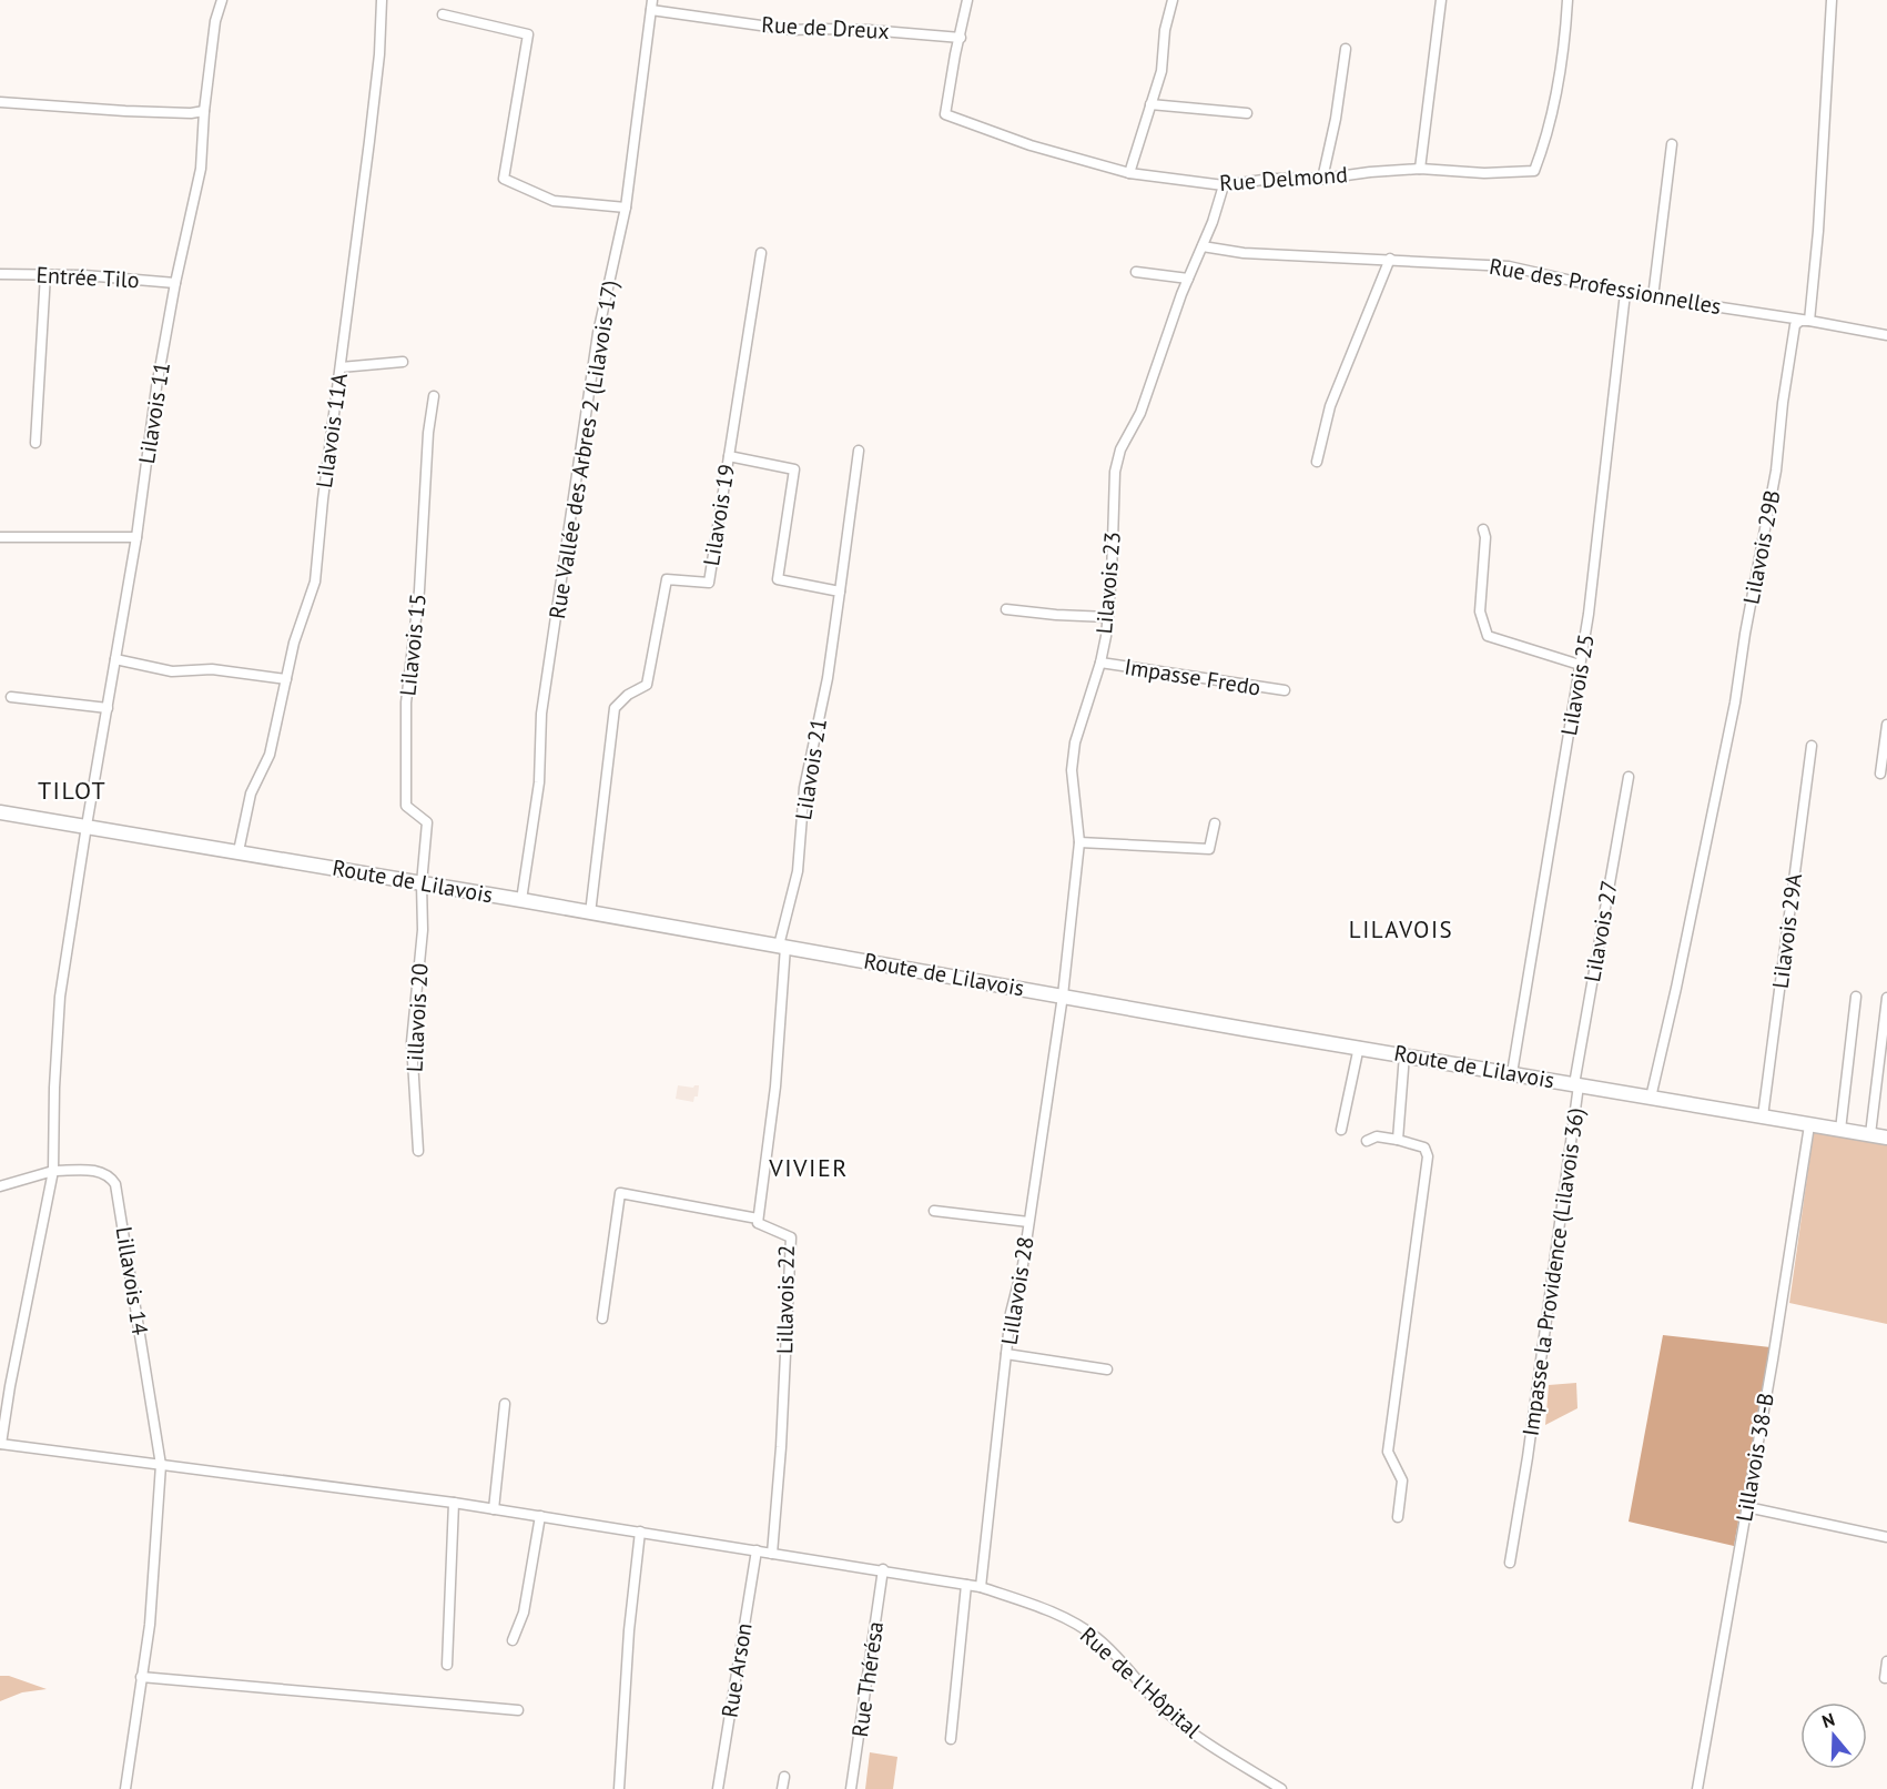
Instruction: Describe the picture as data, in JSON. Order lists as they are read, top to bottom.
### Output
{
  "streets": {
    "main road": ["Route de Lilavois"],
    "street": [
      "Rue de Dreux",
      "Rue Delmond",
      "Entrée Tilo",
      "Rue des Professionnelles",
      "Lilavois 11",
      "Lilavois 11A",
      "Rue Vallée des Arbres 2 (Lilavois 17)",
      "Lilavois 19",
      "Lilavois 29B",
      "Lilavois 23",
      "Lilavois 15",
      "Impasse Fredo",
      "Lilavois 25",
      "Lilavois 21",
      "Lilavois 27",
      "Lilavois 29A",
      "Lillavois 20",
      "Impasse la Providence (Lilavois 36)",
      "Lillavois 14",
      "Lillavois 28",
      "Lillavois 22",
      "Lillavois 38-B",
      "Rue Arson",
      "Rue Thérésa",
      "Rue de l'Hôpital"
    ]
  },
  "crossings": [
    ["Rue de Dreux", "Rue Delmond"],
    ["Rue de Dreux", "Rue Vallée des Arbres 2 (Lilavois 17)"],
    ["Rue Delmond", "Lilavois 23"],
    ["Entrée Tilo", "Lilavois 11"],
    ["Rue des Professionnelles", "Lilavois 29B"],
    ["Rue des Professionnelles", "Lilavois 23"],
    ["Rue des Professionnelles", "Lilavois 25"],
    ["Lilavois 11", "Route de Lilavois"],
    ["Lilavois 11A", "Route de Lilavois"],
    ["Rue Vallée des Arbres 2 (Lilavois 17)", "Route de Lilavois"],
    ["Lilavois 19", "Route de Lilavois"],
    ["Lilavois 29B", "Route de Lilavois"],
    ["Lilavois 23", "Impasse Fredo"],
    ["Lilavois 23", "Route de Lilavois"],
    ["Lilavois 23", "Lillavois 28"],
    ["Lilavois 15", "Route de Lilavois"],
    ["Lilavois 15", "Lillavois 20"],
    ["Lilavois 25", "Route de Lilavois"],
    ["Lilavois 21", "Route de Lilavois"],
    ["Lilavois 21", "Lillavois 22"],
    ["Route de Lilavois", "Lilavois 27"],
    ["Route de Lilavois", "Lilavois 29A"],
    ["Route de Lilavois", "Lillavois 20"],
    ["Route de Lilavois", "Impasse la Providence (Lilavois 36)"],
    ["Route de Lilavois", "Lillavois 28"],
    ["Route de Lilavois", "Lillavois 22"],
    ["Route de Lilavois", "Lillavois 38-B"],
    ["Lilavois 27", "Impasse la Providence (Lilavois 36)"],
    ["Lillavois 14", "Rue de l'Hôpital"],
    ["Lillavois 28", "Rue de l'Hôpital"],
    ["Lillavois 22", "Rue de l'Hôpital"],
    ["Rue Arson", "Rue de l'Hôpital"],
    ["Rue Thérésa", "Rue de l'Hôpital"]
  ],
  "districts": ["TILOT", "LILAVOIS", "VIVIER"],
  "north": "top"
}
